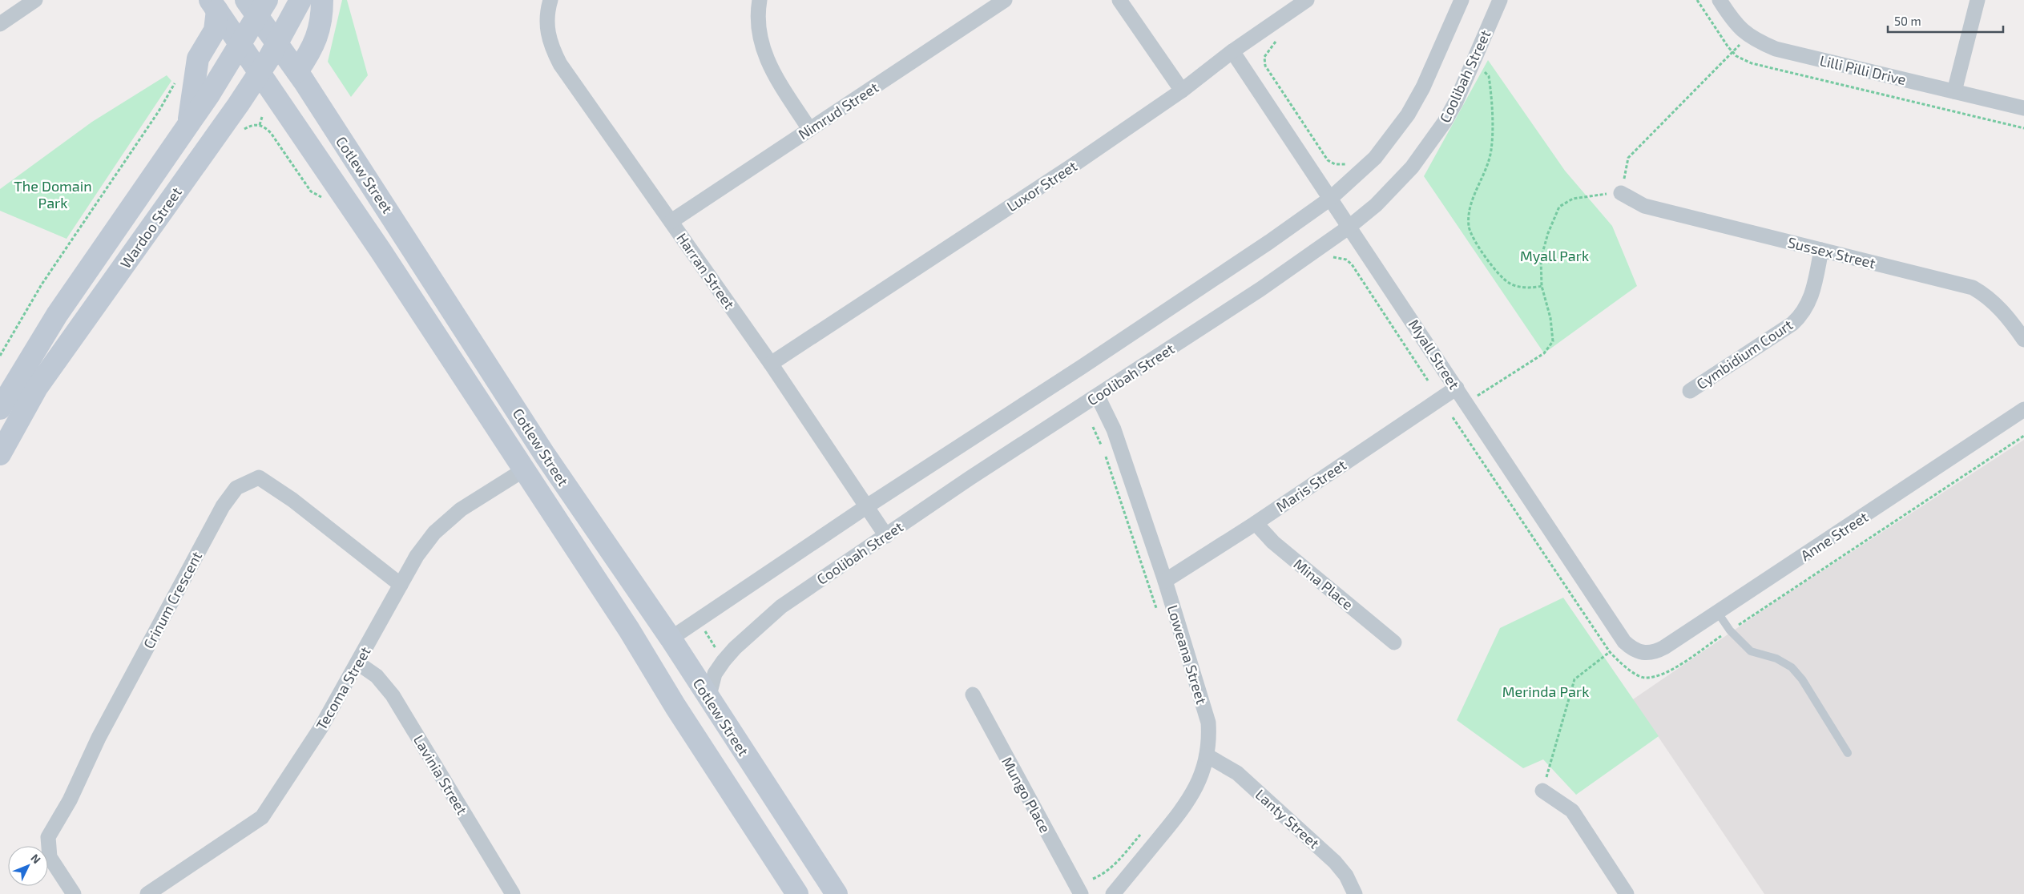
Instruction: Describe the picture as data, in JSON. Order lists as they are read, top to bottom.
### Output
{
  "streets": {
    "main road": ["Cotlew Street", "Wardoo Street"],
    "street": [
      "Lilli Pilli Drive",
      "Coolibah Street",
      "Nimrud Street",
      "Luxor Street",
      "Sussex Street",
      "Harran Street",
      "Myall Street",
      "Cymbidium Court",
      "Maris Street",
      "Anne Street",
      "Mina Place",
      "Crinum Crescent",
      "Loweana Street",
      "Tecoma Street",
      "Lavinia Street",
      "Mungo Place",
      "Lanty Street"
    ]
  },
  "crossings": [
    ["Coolibah Street", "Cotlew Street"],
    ["Coolibah Street", "Harran Street"],
    ["Coolibah Street", "Myall Street"],
    ["Coolibah Street", "Loweana Street"],
    ["Nimrud Street", "Harran Street"],
    ["Cotlew Street", "Wardoo Street"],
    ["Cotlew Street", "Tecoma Street"],
    ["Luxor Street", "Harran Street"],
    ["Luxor Street", "Myall Street"],
    ["Sussex Street", "Cymbidium Court"],
    ["Myall Street", "Maris Street"],
    ["Myall Street", "Anne Street"],
    ["Maris Street", "Mina Place"],
    ["Maris Street", "Loweana Street"],
    ["Crinum Crescent", "Tecoma Street"],
    ["Loweana Street", "Lanty Street"],
    ["Tecoma Street", "Lavinia Street"]
  ],
  "parks": ["The Domain Park", "Myall Park", "Merinda Park"],
  "scale_bar": "50 m",
  "north": "top right"
}
